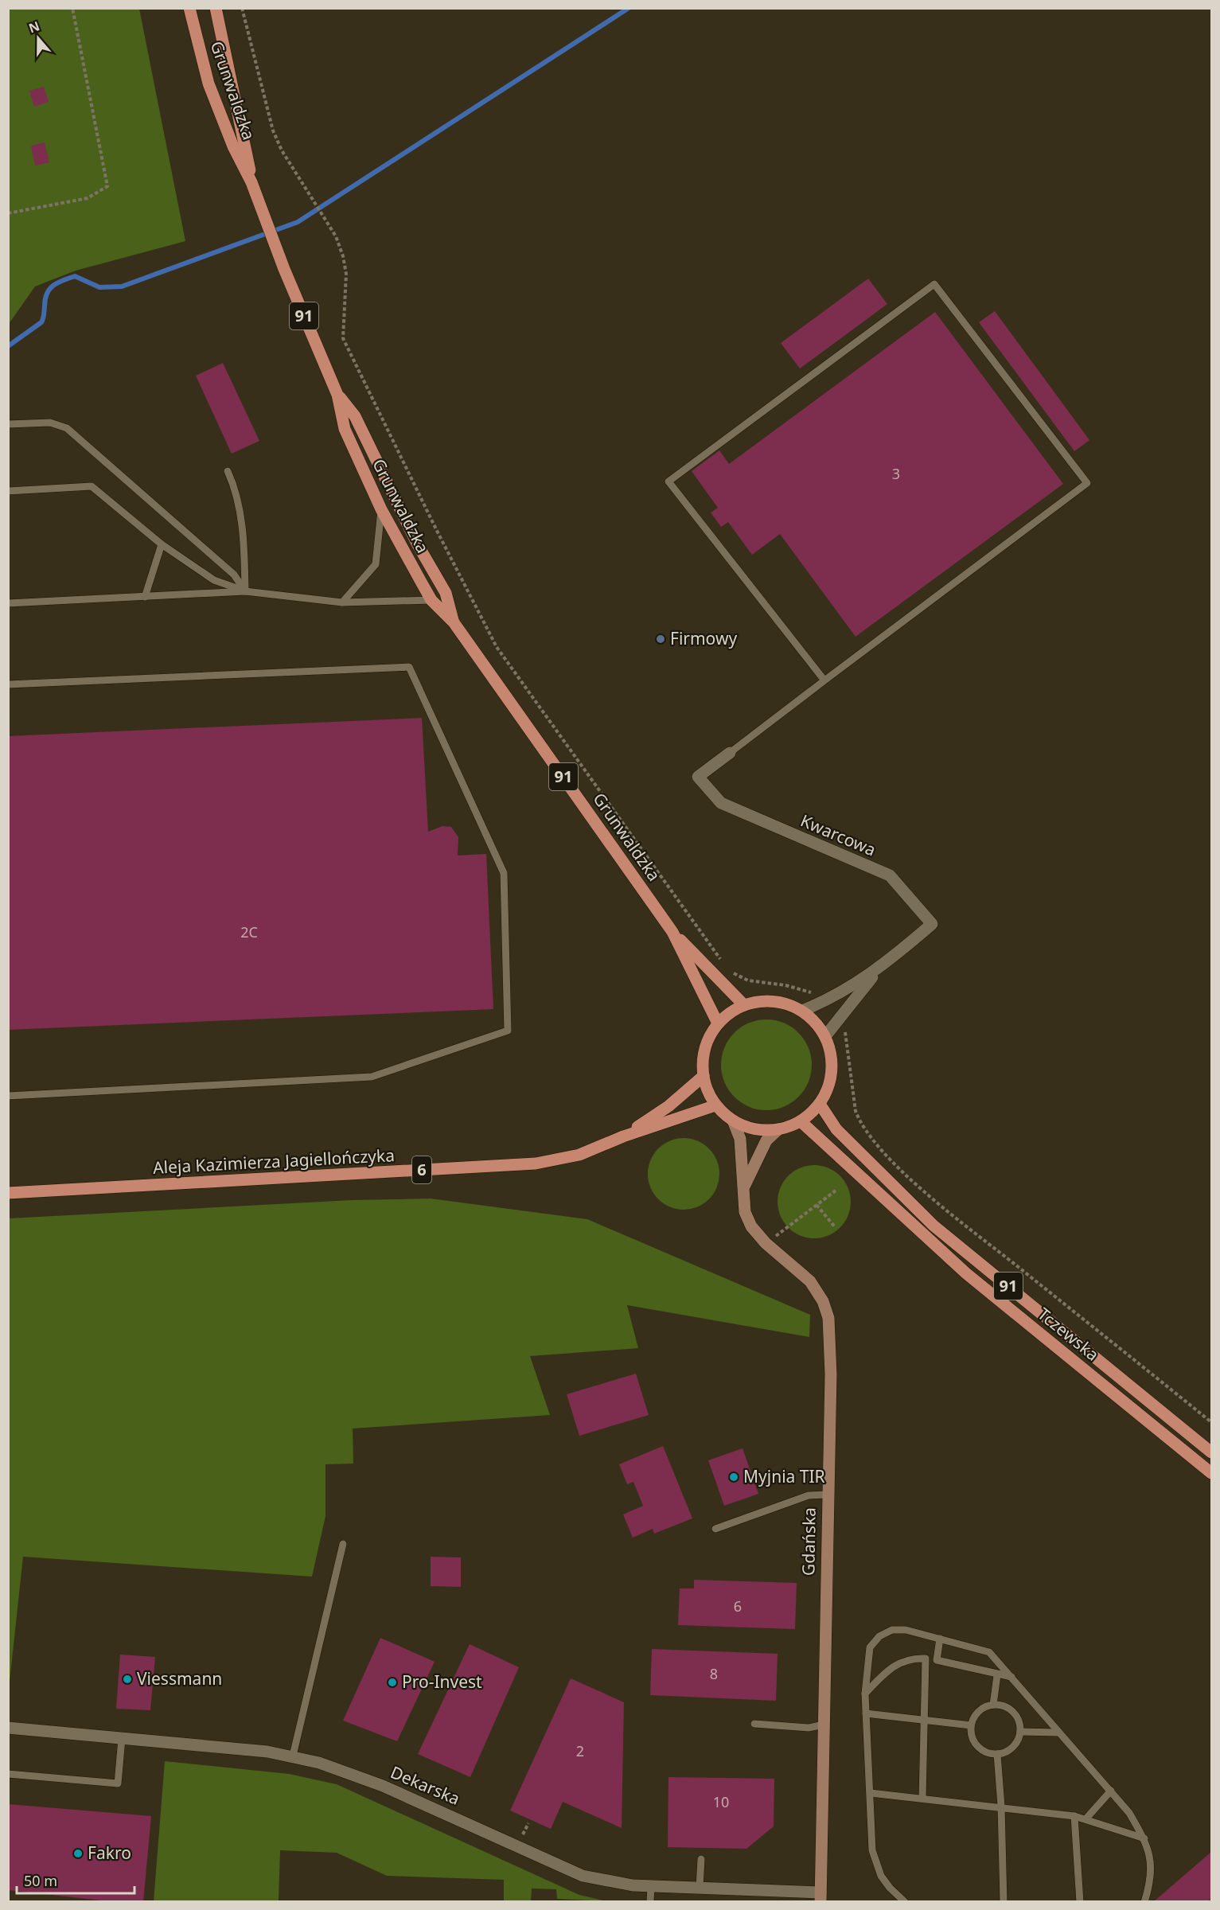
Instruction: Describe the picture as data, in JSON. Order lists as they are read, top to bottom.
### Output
{
  "streets": {
    "main road": [
      "Grunwaldzka",
      "91",
      "Aleja Kazimierza Jagiellończyka",
      "6",
      "Tczewska"
    ],
    "street": ["Kwarcowa", "Gdańska", "Dekarska"]
  },
  "crossings": [
    ["Grunwaldzka", "Kwarcowa"],
    ["Grunwaldzka", "Aleja Kazimierza Jagiellończyka"],
    ["Grunwaldzka", "Tczewska"],
    ["Grunwaldzka", "Gdańska"],
    ["Kwarcowa", "Aleja Kazimierza Jagiellończyka"],
    ["Kwarcowa", "Tczewska"],
    ["Kwarcowa", "Gdańska"],
    ["Aleja Kazimierza Jagiellończyka", "Tczewska"],
    ["Aleja Kazimierza Jagiellończyka", "Gdańska"],
    ["Tczewska", "Gdańska"],
    ["Gdańska", "Dekarska"]
  ],
  "places": [
    "Firmowy",
    "Myjnia TIR",
    "Viessmann",
    "Pro-Invest",
    "Fakro"
  ],
  "house_numbers": [
    "3",
    "2C",
    "6",
    "8",
    "2",
    "10"
  ],
  "scale_bar": "50 m",
  "north": "top"
}
